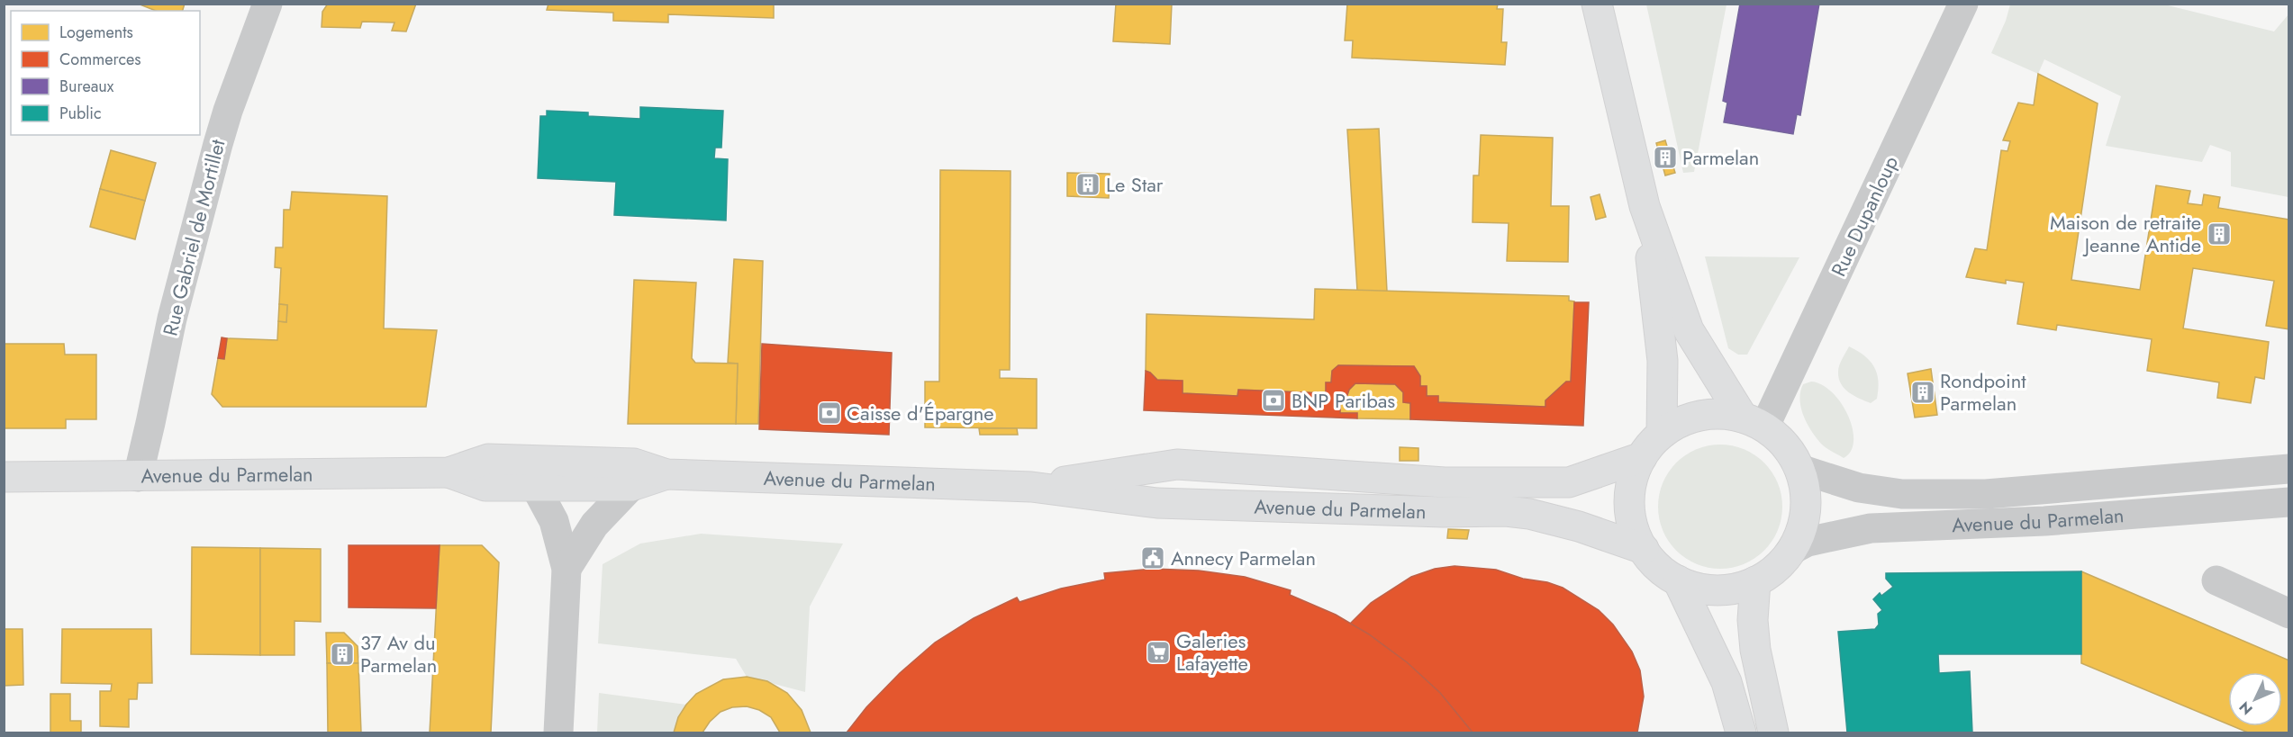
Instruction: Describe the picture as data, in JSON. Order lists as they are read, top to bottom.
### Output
{
  "streets": {
    "main road": ["Avenue du Parmelan"],
    "street": ["Rue Dupanloup", "Rue Gabriel de Mortillet"]
  },
  "crossings": [
    ["Rue Dupanloup", "Avenue du Parmelan"],
    ["Rue Gabriel de Mortillet", "Avenue du Parmelan"]
  ],
  "places": {
    "building": [
      "Parmelan",
      "Le Star",
      "Maison de retraite Jeanne Antide",
      "Rondpoint Parmelan",
      "37 Av du Parmelan"
    ],
    "bank": ["BNP Paribas", "Caisse d'Épargne"],
    "public building": ["Annecy Parmelan"],
    "supermarket": ["Galeries Lafayette"]
  },
  "legend": [
    "Logements",
    "Commerces",
    "Bureaux",
    "Public"
  ],
  "north": "bottom left"
}
